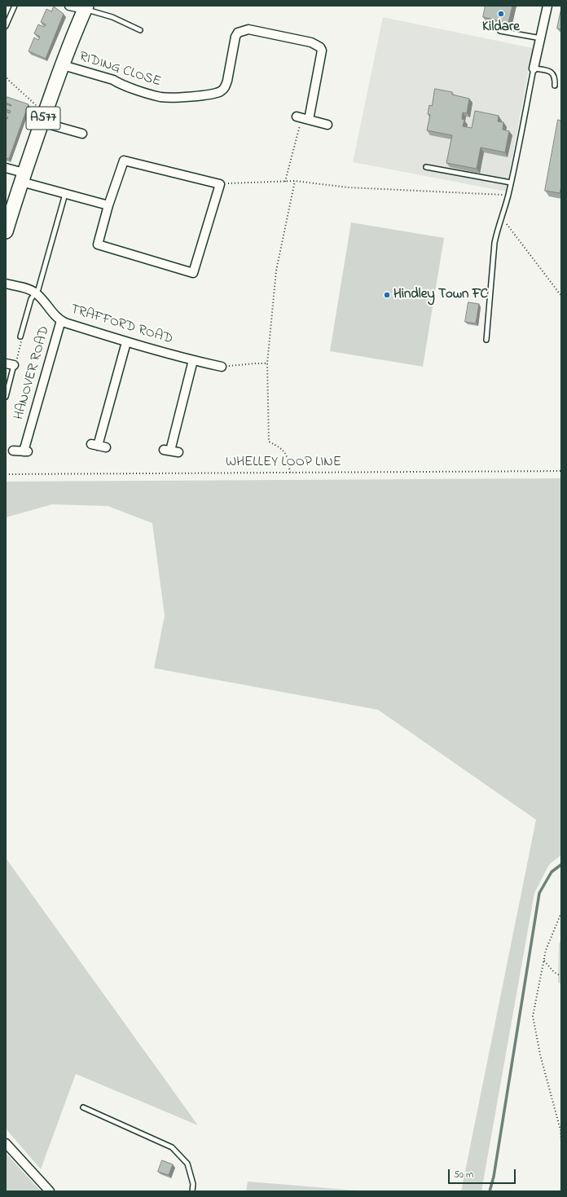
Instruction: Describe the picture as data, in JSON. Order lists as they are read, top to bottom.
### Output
{
  "streets": {
    "highway": ["A577"],
    "street": ["RIDING CLOSE", "TRAFFORD ROAD", "HANOVER ROAD"],
    "path": ["WHELLEY LOOP LINE"]
  },
  "crossings": [
    ["RIDING CLOSE", "A577"],
    ["TRAFFORD ROAD", "HANOVER ROAD"]
  ],
  "places": ["Kildare", "Hindley Town FC"],
  "scale_bar": "50 m"
}
